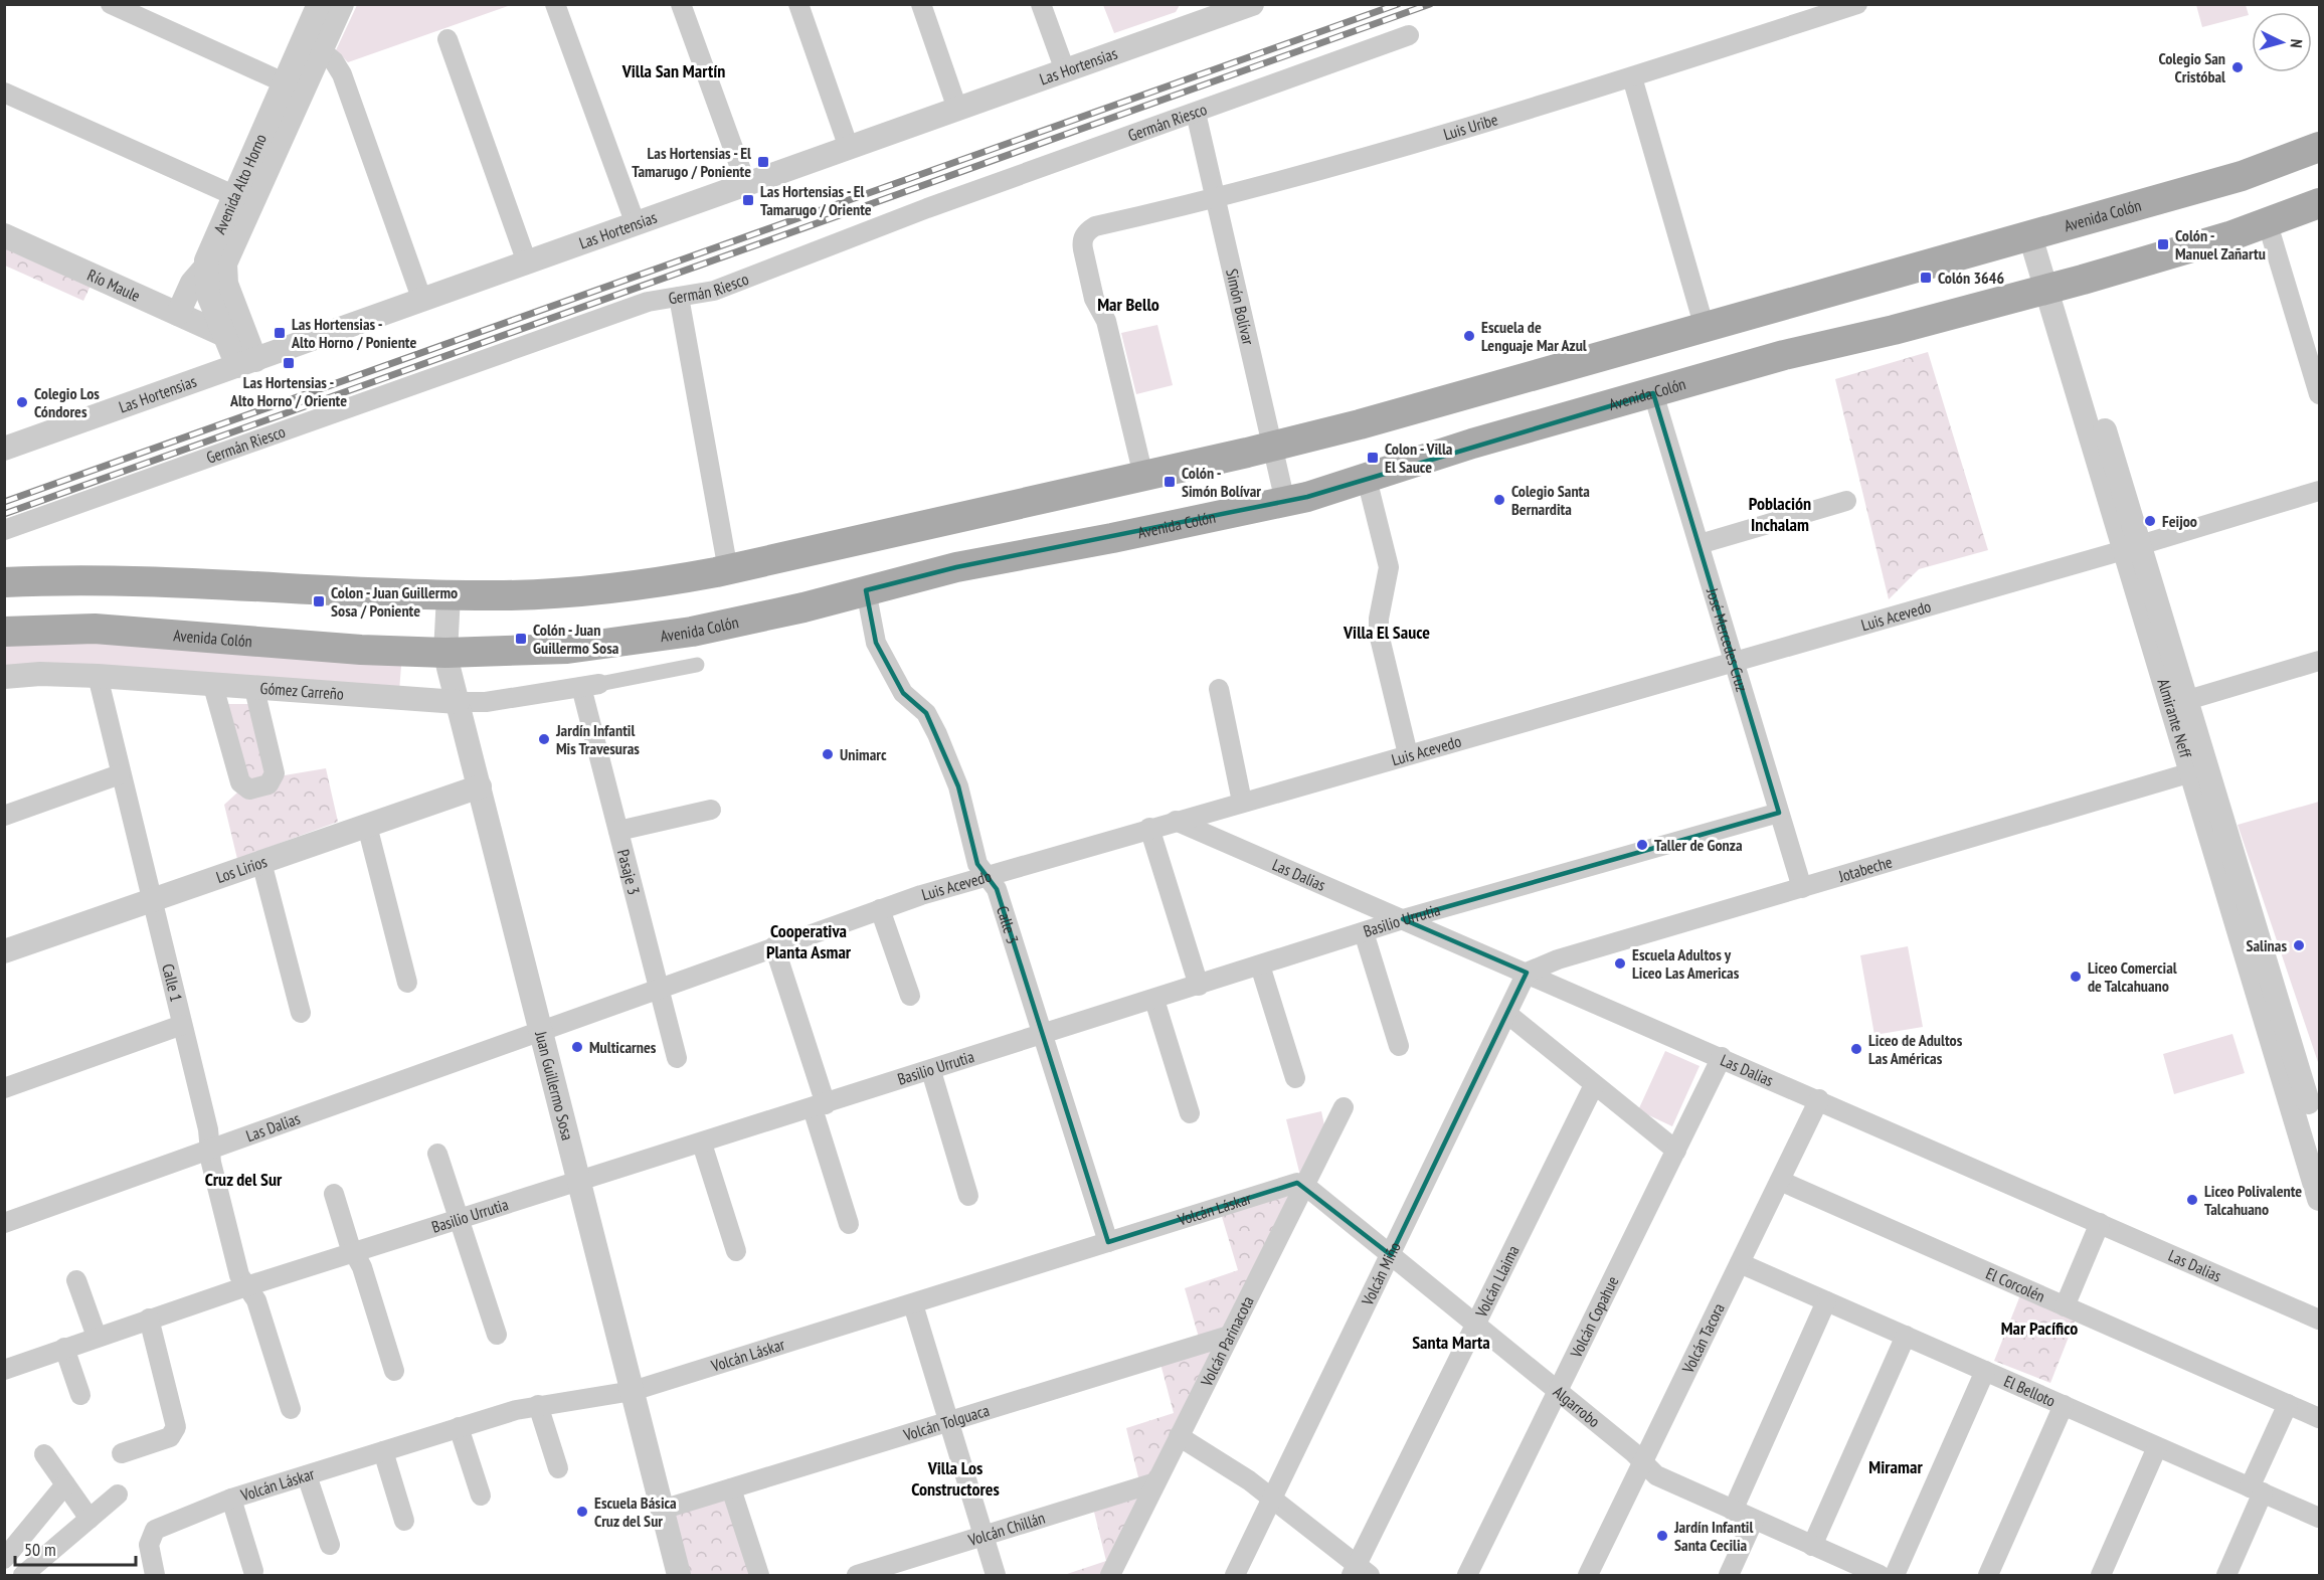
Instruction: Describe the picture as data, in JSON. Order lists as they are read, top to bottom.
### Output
{
  "streets": {
    "main road": ["Avenida Colón"],
    "street": [
      "Las Hortensias",
      "Germán Riesco",
      "Luis Uribe",
      "Avenida Alto Horno",
      "Río Maule",
      "Simón Bolívar",
      "Luis Acevedo",
      "José Mercedes Cruz",
      "Gómez Carreño",
      "Almirante Neff",
      "Los Lirios",
      "Jotabeche",
      "Pasaje 3",
      "Las Dalias",
      "Basilio Urrutia",
      "Calle 3",
      "Calle 1",
      "Juan Guillermo Sosa",
      "Volcán Láskar",
      "Volcán Miño",
      "Volcán Llaima",
      "El Corcolén",
      "Volcán Copahue",
      "Volcán Tacora",
      "Volcán Parinacota",
      "El Belloto",
      "Algarrobo",
      "Volcán Tolguaca",
      "Volcán Chillán"
    ]
  },
  "crossings": [
    ["Las Hortensias", "Avenida Alto Horno"],
    ["Germán Riesco", "Simón Bolívar"],
    ["Luis Uribe", "Avenida Colón"],
    ["Luis Uribe", "Simón Bolívar"],
    ["Avenida Alto Horno", "Río Maule"],
    ["Avenida Colón", "Simón Bolívar"],
    ["Avenida Colón", "José Mercedes Cruz"],
    ["Avenida Colón", "Almirante Neff"],
    ["Avenida Colón", "Calle 3"],
    ["Avenida Colón", "Juan Guillermo Sosa"],
    ["Luis Acevedo", "José Mercedes Cruz"],
    ["Luis Acevedo", "Almirante Neff"],
    ["Luis Acevedo", "Pasaje 3"],
    ["Luis Acevedo", "Las Dalias"],
    ["Luis Acevedo", "Calle 3"],
    ["Luis Acevedo", "Juan Guillermo Sosa"],
    ["José Mercedes Cruz", "Jotabeche"],
    ["José Mercedes Cruz", "Basilio Urrutia"],
    ["Gómez Carreño", "Pasaje 3"],
    ["Gómez Carreño", "Calle 1"],
    ["Gómez Carreño", "Juan Guillermo Sosa"],
    ["Almirante Neff", "Jotabeche"],
    ["Los Lirios", "Calle 1"],
    ["Los Lirios", "Juan Guillermo Sosa"],
    ["Jotabeche", "Las Dalias"],
    ["Jotabeche", "Volcán Miño"],
    ["Las Dalias", "Basilio Urrutia"],
    ["Las Dalias", "Calle 1"],
    ["Las Dalias", "Juan Guillermo Sosa"],
    ["Las Dalias", "Volcán Miño"],
    ["Las Dalias", "Volcán Copahue"],
    ["Las Dalias", "Volcán Tacora"],
    ["Basilio Urrutia", "Calle 3"],
    ["Basilio Urrutia", "Calle 1"],
    ["Basilio Urrutia", "Juan Guillermo Sosa"],
    ["Calle 3", "Volcán Láskar"],
    ["Juan Guillermo Sosa", "Volcán Láskar"],
    ["Juan Guillermo Sosa", "Volcán Tolguaca"],
    ["Volcán Láskar", "Volcán Parinacota"],
    ["Volcán Láskar", "Algarrobo"],
    ["Volcán Miño", "Algarrobo"],
    ["Volcán Llaima", "Algarrobo"],
    ["El Corcolén", "Volcán Tacora"],
    ["Volcán Copahue", "Algarrobo"],
    ["Volcán Tacora", "El Belloto"],
    ["Volcán Tacora", "Algarrobo"],
    ["Volcán Parinacota", "Algarrobo"],
    ["Volcán Parinacota", "Volcán Tolguaca"],
    ["Volcán Parinacota", "Volcán Chillán"]
  ],
  "districts": [
    "Villa San Martín",
    "Mar Bello",
    "Población Inchalam",
    "Villa El Sauce",
    "Cooperativa Planta Asmar",
    "Cruz del Sur",
    "Mar Pacífico",
    "Santa Marta",
    "Miramar",
    "Villa Los Constructores"
  ],
  "places": {
    "other": [
      "Colegio San Cristóbal",
      "Escuela de Lenguaje Mar Azul",
      "Colegio Los Cóndores",
      "Colegio Santa Bernardita",
      "Feijoo",
      "Jardín Infantil Mis Travesuras",
      "Unimarc",
      "Taller de Gonza",
      "Salinas",
      "Escuela Adultos y Liceo Las Americas",
      "Liceo Comercial de Talcahuano",
      "Multicarnes",
      "Liceo de Adultos Las Américas",
      "Liceo Polivalente Talcahuano",
      "Escuela Básica Cruz del Sur",
      "Jardín Infantil Santa Cecilia"
    ],
    "transit": [
      "Las Hortensias - El Tamarugo / Poniente",
      "Las Hortensias - El Tamarugo / Oriente",
      "Colón - Manuel Zañartu",
      "Colón 3646",
      "Las Hortensias - Alto Horno / Poniente",
      "Las Hortensias - Alto Horno / Oriente",
      "Colon - Villa El Sauce",
      "Colón - Simón Bolívar",
      "Colon - Juan Guillermo Sosa / Poniente",
      "Colón - Juan Guillermo Sosa"
    ]
  },
  "scale_bar": "50 m",
  "north": "right"
}
